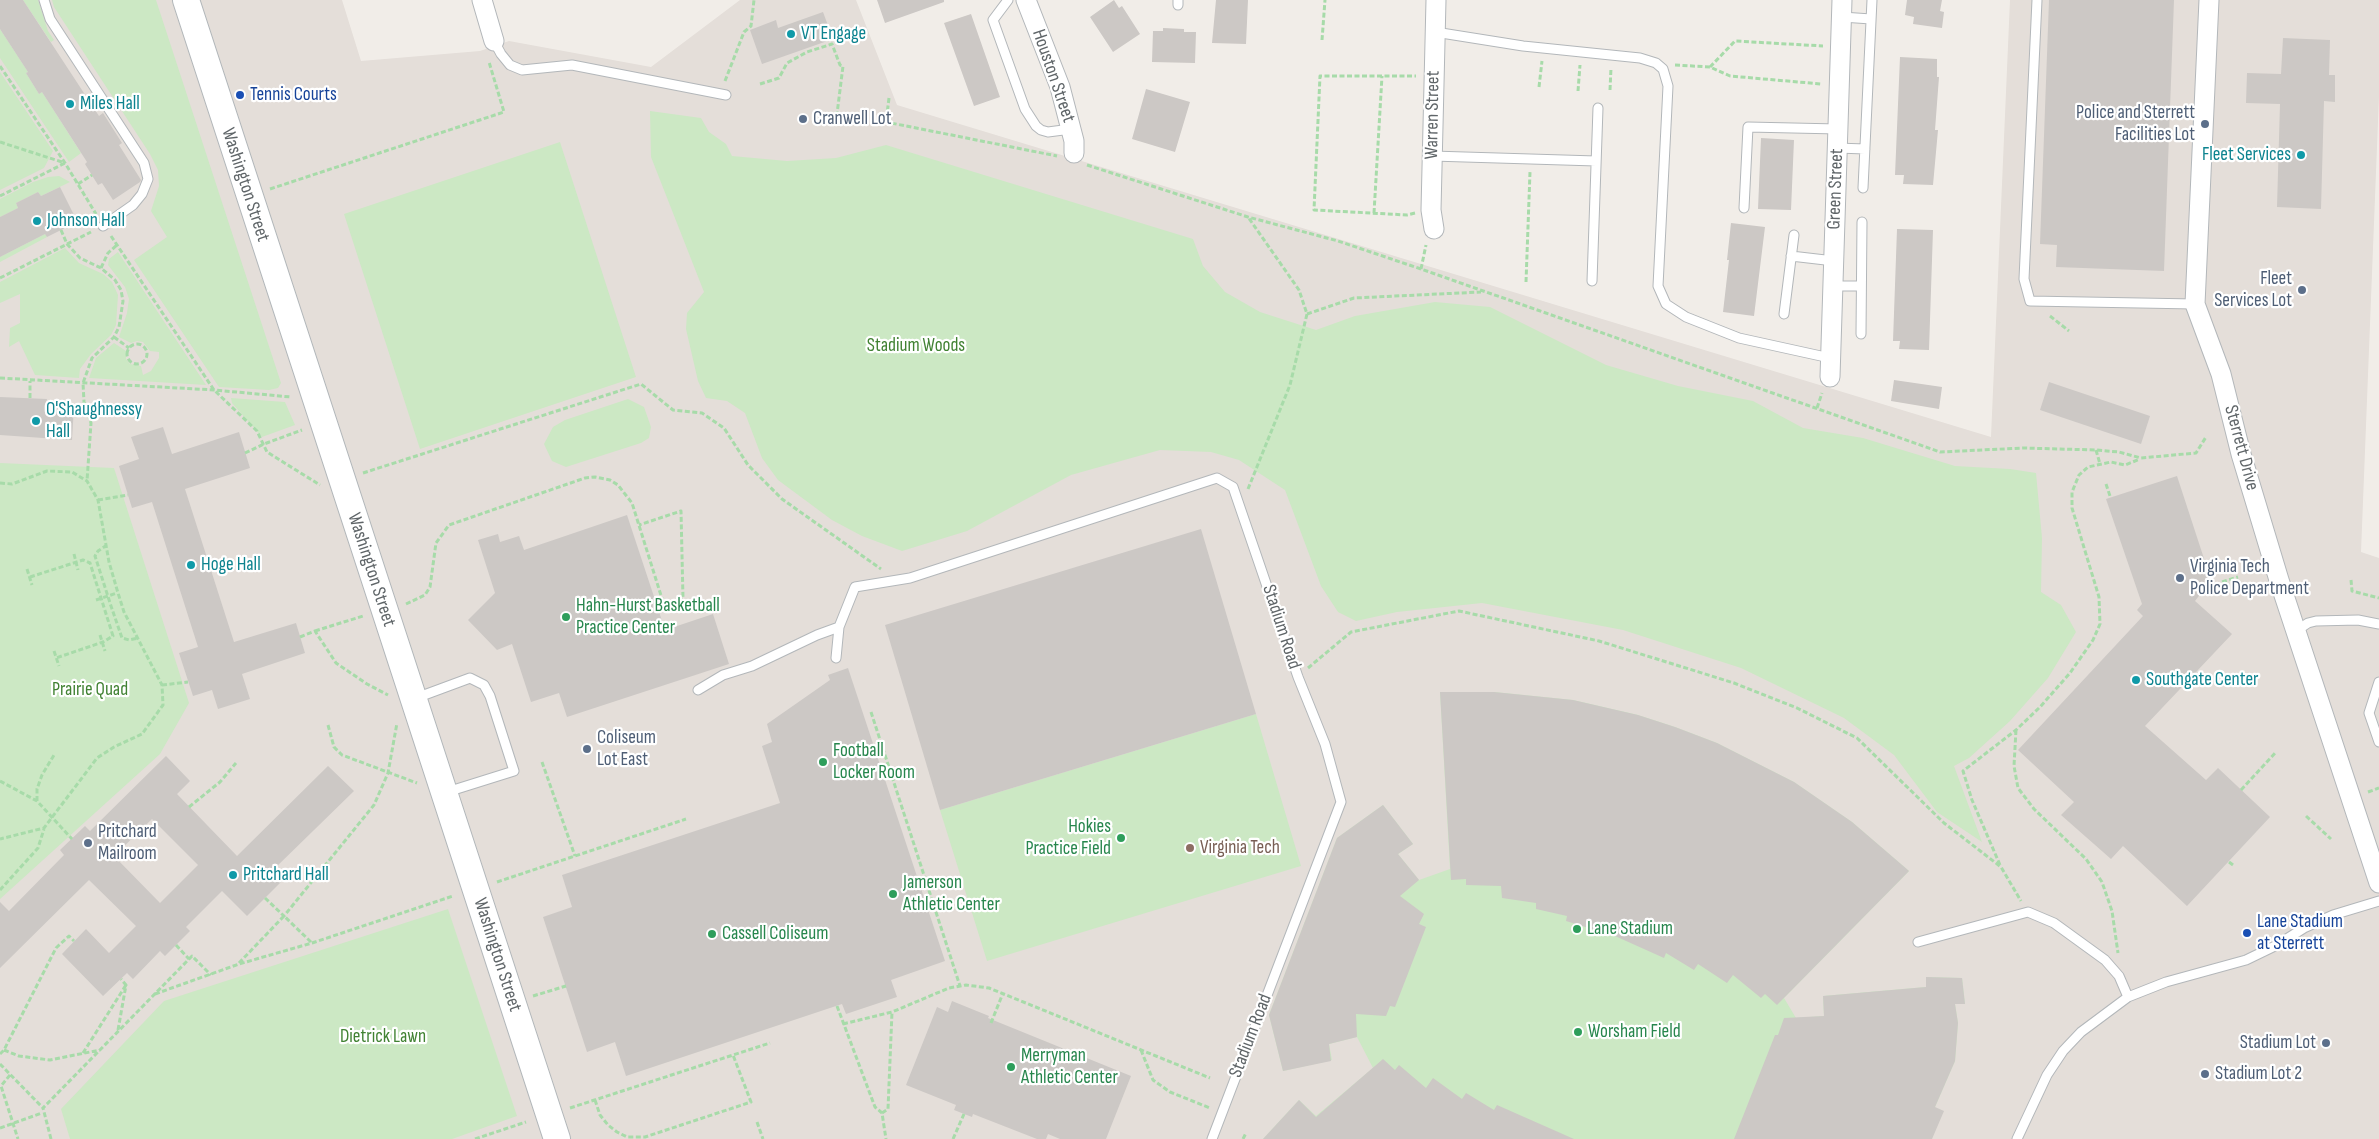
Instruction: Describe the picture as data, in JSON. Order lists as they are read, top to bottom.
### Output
{
  "streets": {
    "main road": ["Washington Street"],
    "street": [
      "Houston Street",
      "Warren Street",
      "Green Street",
      "Sterrett Drive"
    ],
    "lane": ["Stadium Road"]
  },
  "parks": ["Stadium Woods", "Prairie Quad", "Dietrick Lawn"],
  "places": [
    "VT Engage",
    "Tennis Courts",
    "Miles Hall",
    "Cranwell Lot",
    "Police and Sterrett Facilities Lot",
    "Fleet Services",
    "Johnson Hall",
    "Fleet Services Lot",
    "O'Shaughnessy Hall",
    "Hoge Hall",
    "Virginia Tech Police Department",
    "Hahn-Hurst Basketball Practice Center",
    "Southgate Center",
    "Coliseum Lot East",
    "Football Locker Room",
    "Hokies Practice Field",
    "Pritchard Mailroom",
    "Virginia Tech",
    "Pritchard Hall",
    "Jamerson Athletic Center",
    "Lane Stadium",
    "Lane Stadium at Sterrett",
    "Cassell Coliseum",
    "Worsham Field",
    "Stadium Lot",
    "Merryman Athletic Center",
    "Stadium Lot 2"
  ]
}
